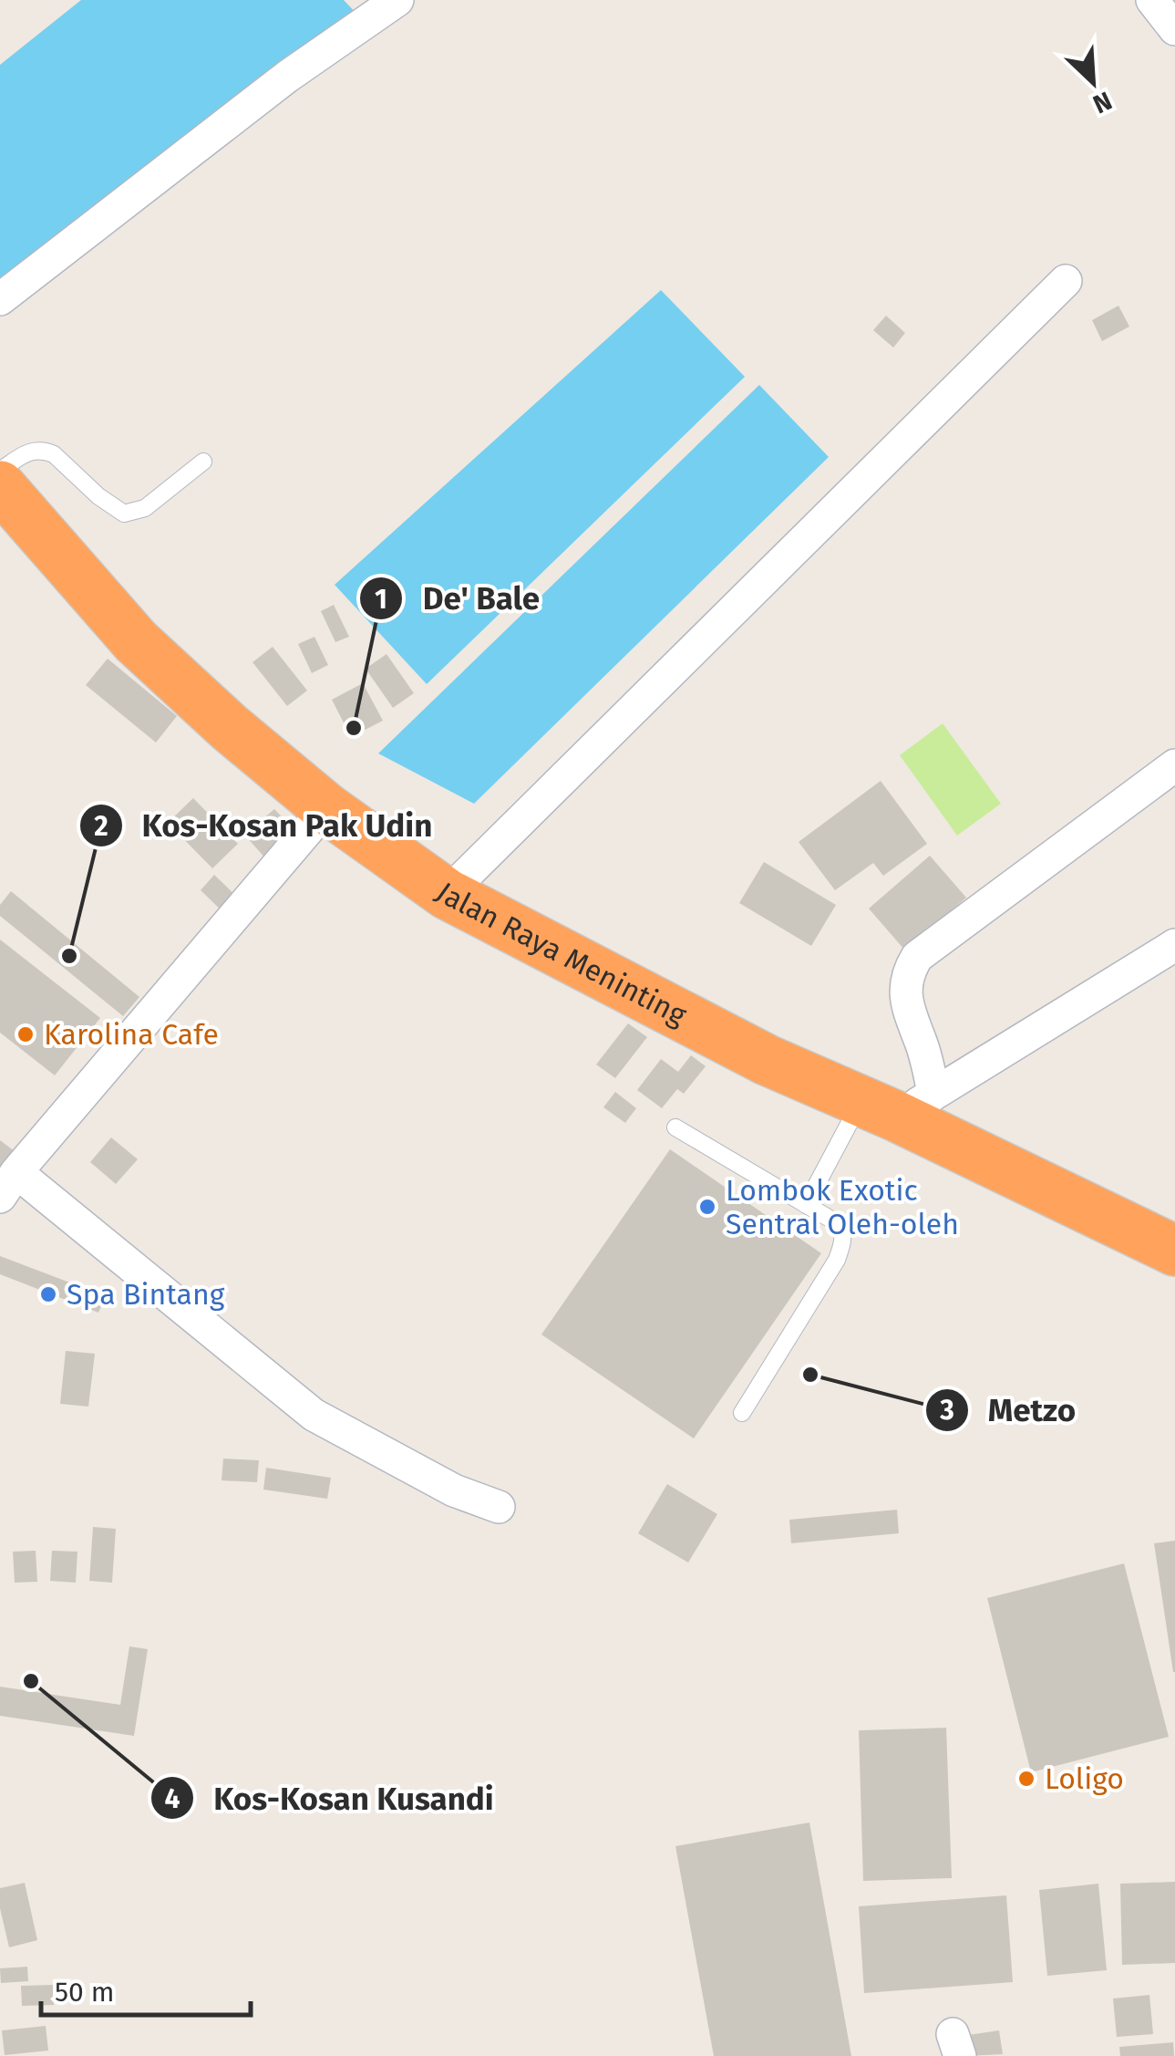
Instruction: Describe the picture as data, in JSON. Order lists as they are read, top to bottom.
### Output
{
  "streets": {
    "highway": ["Jalan Raya Meninting"]
  },
  "places": [
    "De' Bale",
    "Kos-Kosan Pak Udin",
    "Karolina Cafe",
    "Lombok Exotic Sentral Oleh-oleh",
    "Spa Bintang",
    "Metzo",
    "Kos-Kosan Kusandi",
    "Loligo"
  ],
  "scale_bar": "50 m",
  "north": "bottom right"
}
